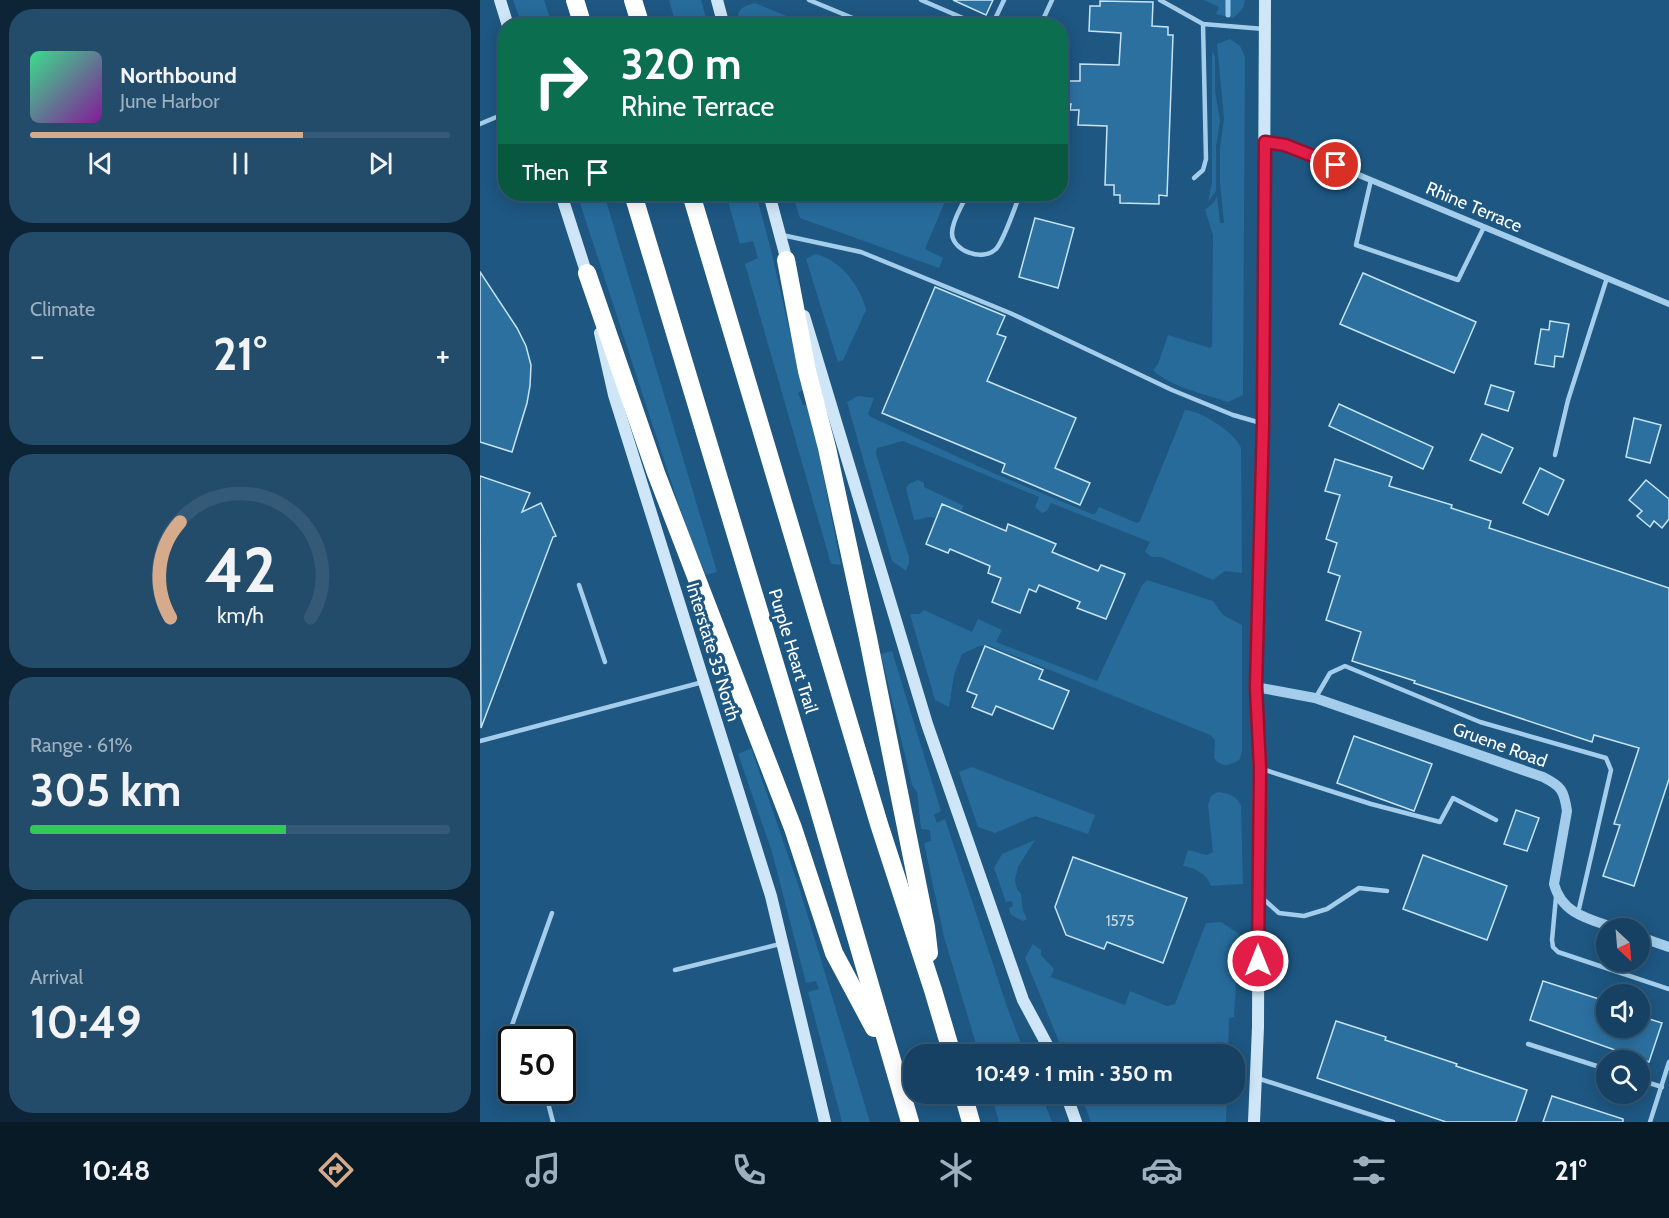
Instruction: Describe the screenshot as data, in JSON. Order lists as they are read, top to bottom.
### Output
{
  "streets": {
    "highway": ["Purple Heart Trail"],
    "main road": ["Interstate 35 North"],
    "street": ["Rhine Terrace", "Gruene Road"]
  },
  "house_numbers": ["1575"],
  "north": "bottom right",
  "page": {
    "turn": ["320 m", "Rhine Terrace"],
    "song": ["Northbound", "June Harbor"],
    "then": "Then",
    "tile": [
      "Climate",
      ["Range · 61%", "305 km"],
      ["Arrival", "10:49"]
    ],
    "heat": ["−", "21°", "+"],
    "limit": "50",
    "trip": "10:49 · 1 min · 350 m",
    "tabs": ["10:48", "21°"],
    "gauge": ["42", "km/h"]
  }
}
